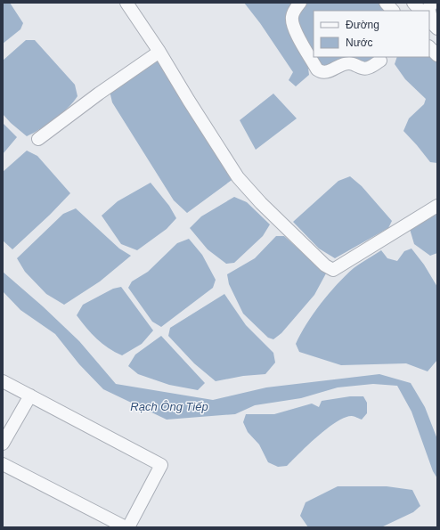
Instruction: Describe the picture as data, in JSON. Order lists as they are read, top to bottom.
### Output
{
  "water": ["Rạch Ông Tiếp"],
  "legend": ["Đường", "Nước"]
}
